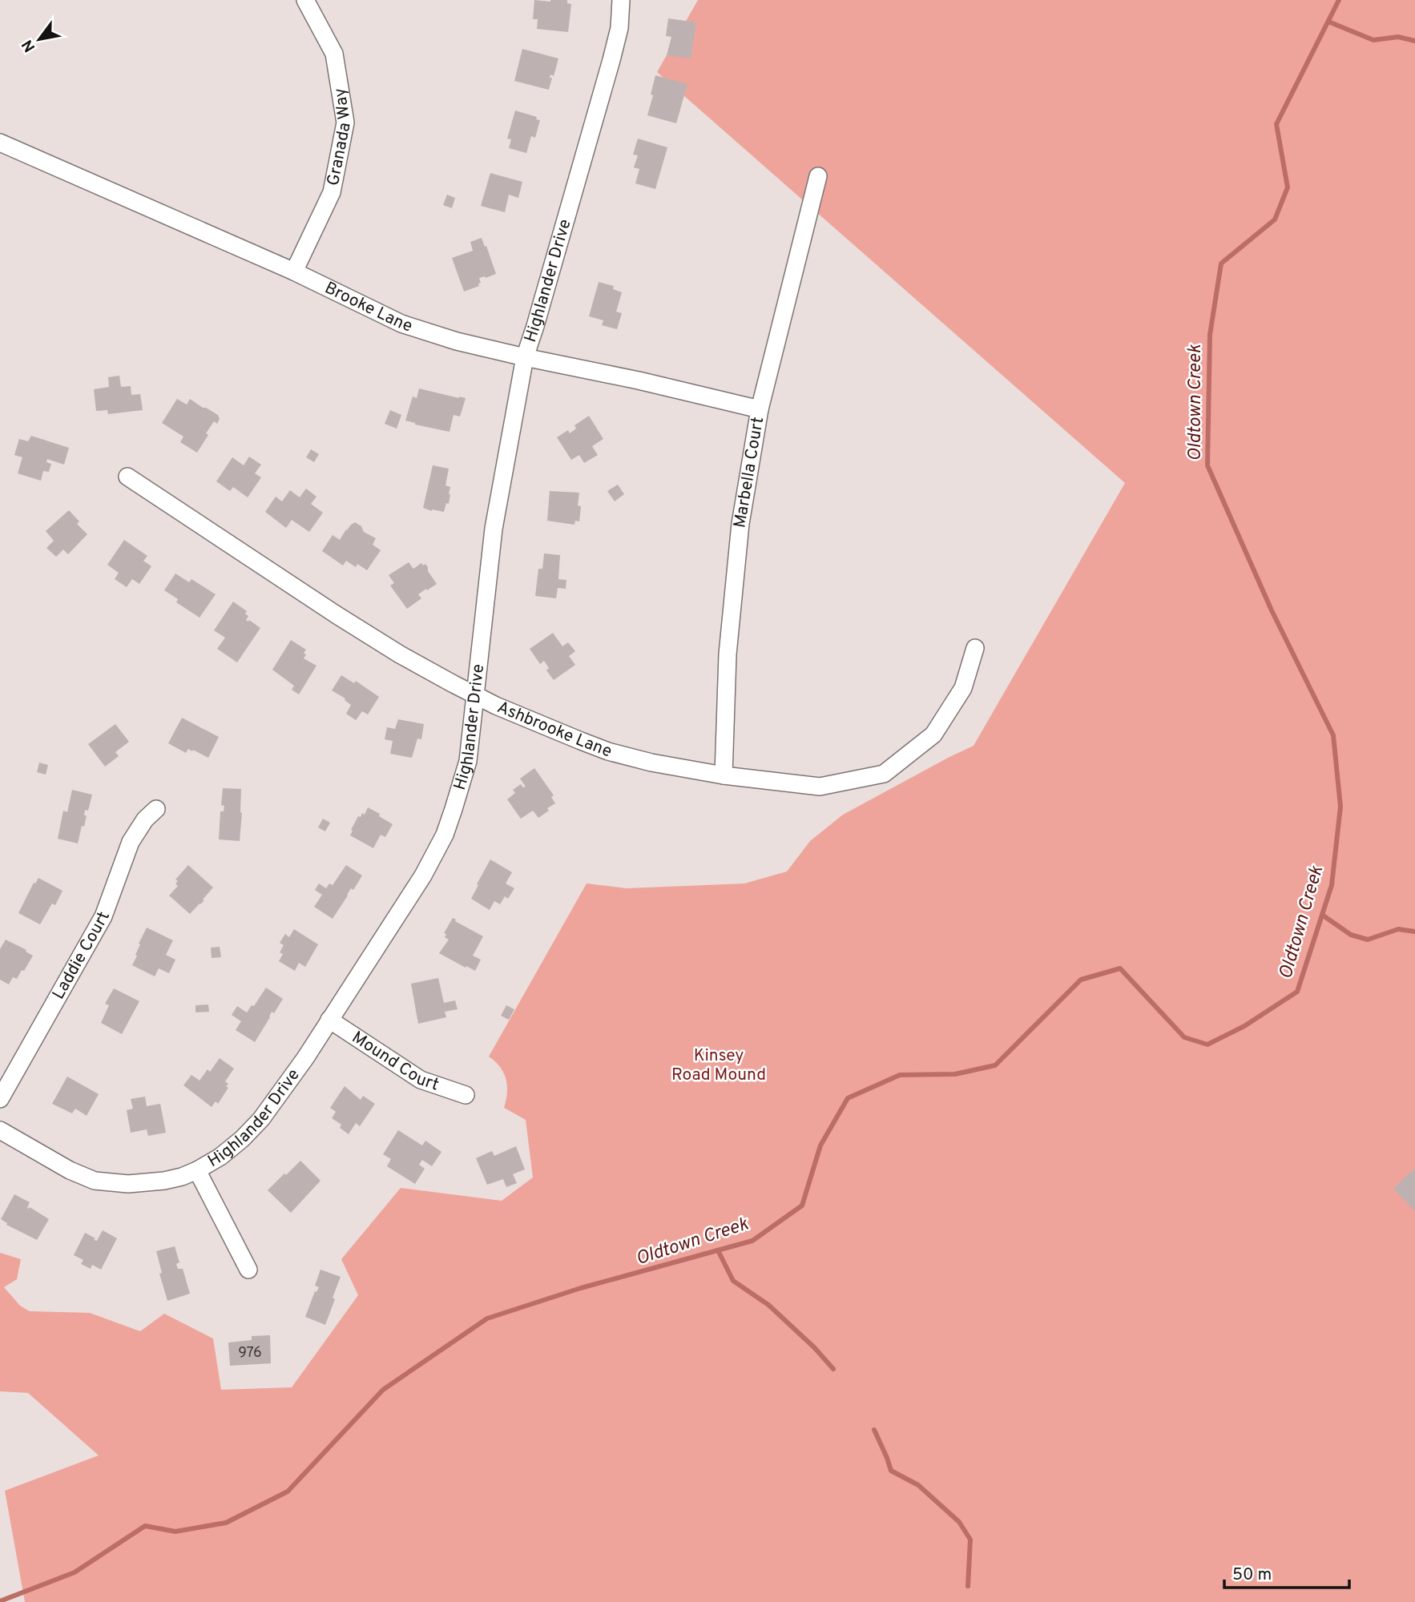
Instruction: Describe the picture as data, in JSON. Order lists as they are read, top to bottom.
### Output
{
  "streets": {
    "street": [
      "Granada Way",
      "Highlander Drive",
      "Brooke Lane",
      "Marbella Court",
      "Ashbrooke Lane",
      "Laddie Court",
      "Mound Court"
    ]
  },
  "crossings": [
    ["Granada Way", "Brooke Lane"],
    ["Highlander Drive", "Brooke Lane"],
    ["Highlander Drive", "Ashbrooke Lane"],
    ["Highlander Drive", "Mound Court"],
    ["Brooke Lane", "Marbella Court"],
    ["Marbella Court", "Ashbrooke Lane"]
  ],
  "water": ["Oldtown Creek"],
  "parks": ["Kinsey Road Mound"],
  "house_numbers": ["976"],
  "scale_bar": "50 m",
  "north": "bottom left"
}
